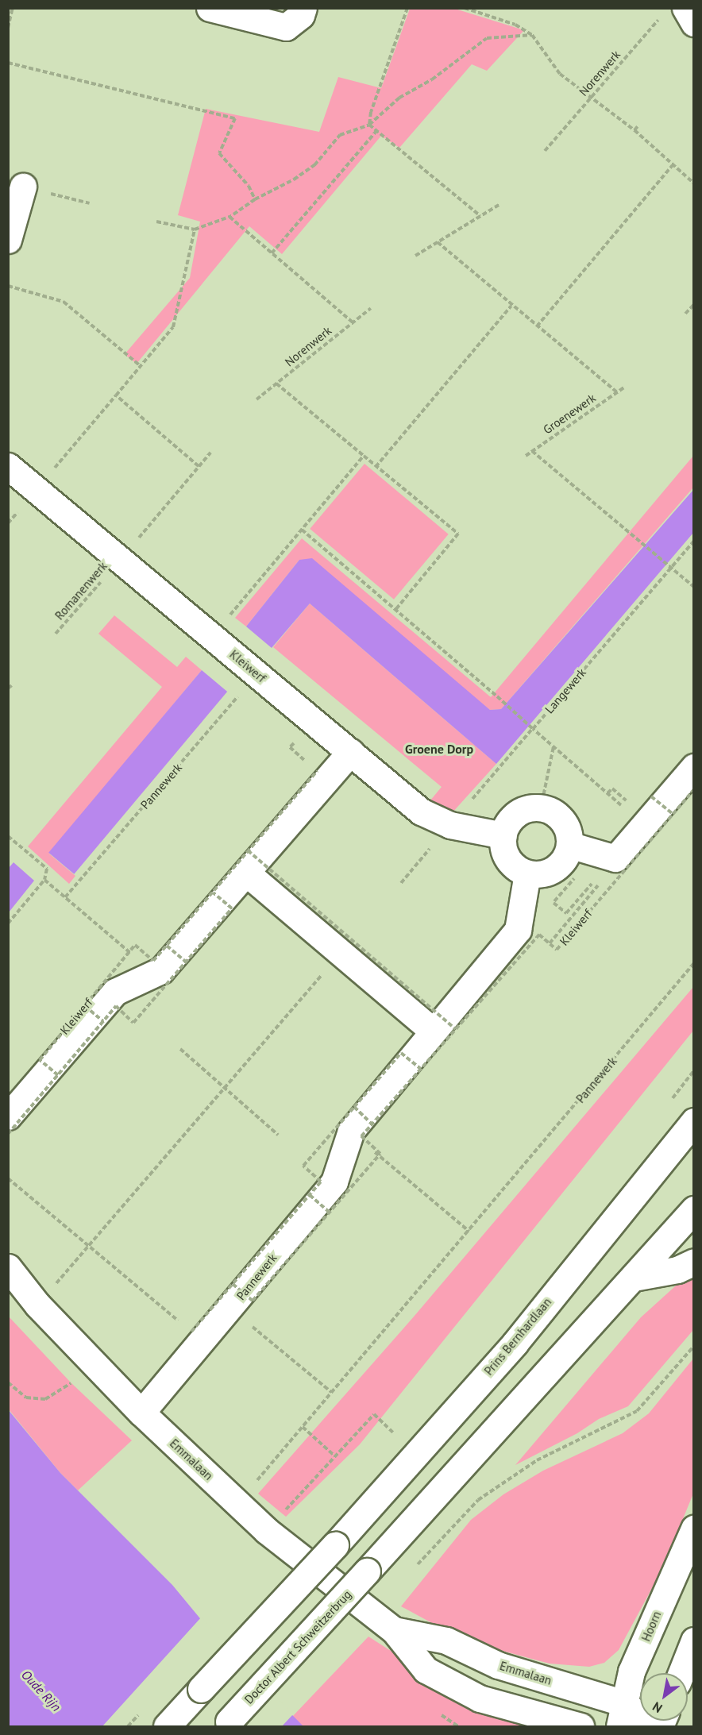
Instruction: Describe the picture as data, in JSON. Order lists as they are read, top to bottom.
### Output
{
  "streets": {
    "street": [
      "Kleiwerf",
      "Pannewerk",
      "Prins Bernhardlaan",
      "Emmalaan",
      "Hoorn",
      "Doctor Albert Schweitzerbrug"
    ],
    "path": [
      "Norenwerk",
      "Groenewerk",
      "Romanenwerk",
      "Langewerk"
    ]
  },
  "crossings": [
    ["Romanenwerk", "Kleiwerf"],
    ["Kleiwerf", "Pannewerk"],
    ["Pannewerk", "Emmalaan"],
    ["Emmalaan", "Hoorn"]
  ],
  "districts": ["Groene Dorp"],
  "water": ["Oude Rijn"],
  "north": "bottom left"
}
